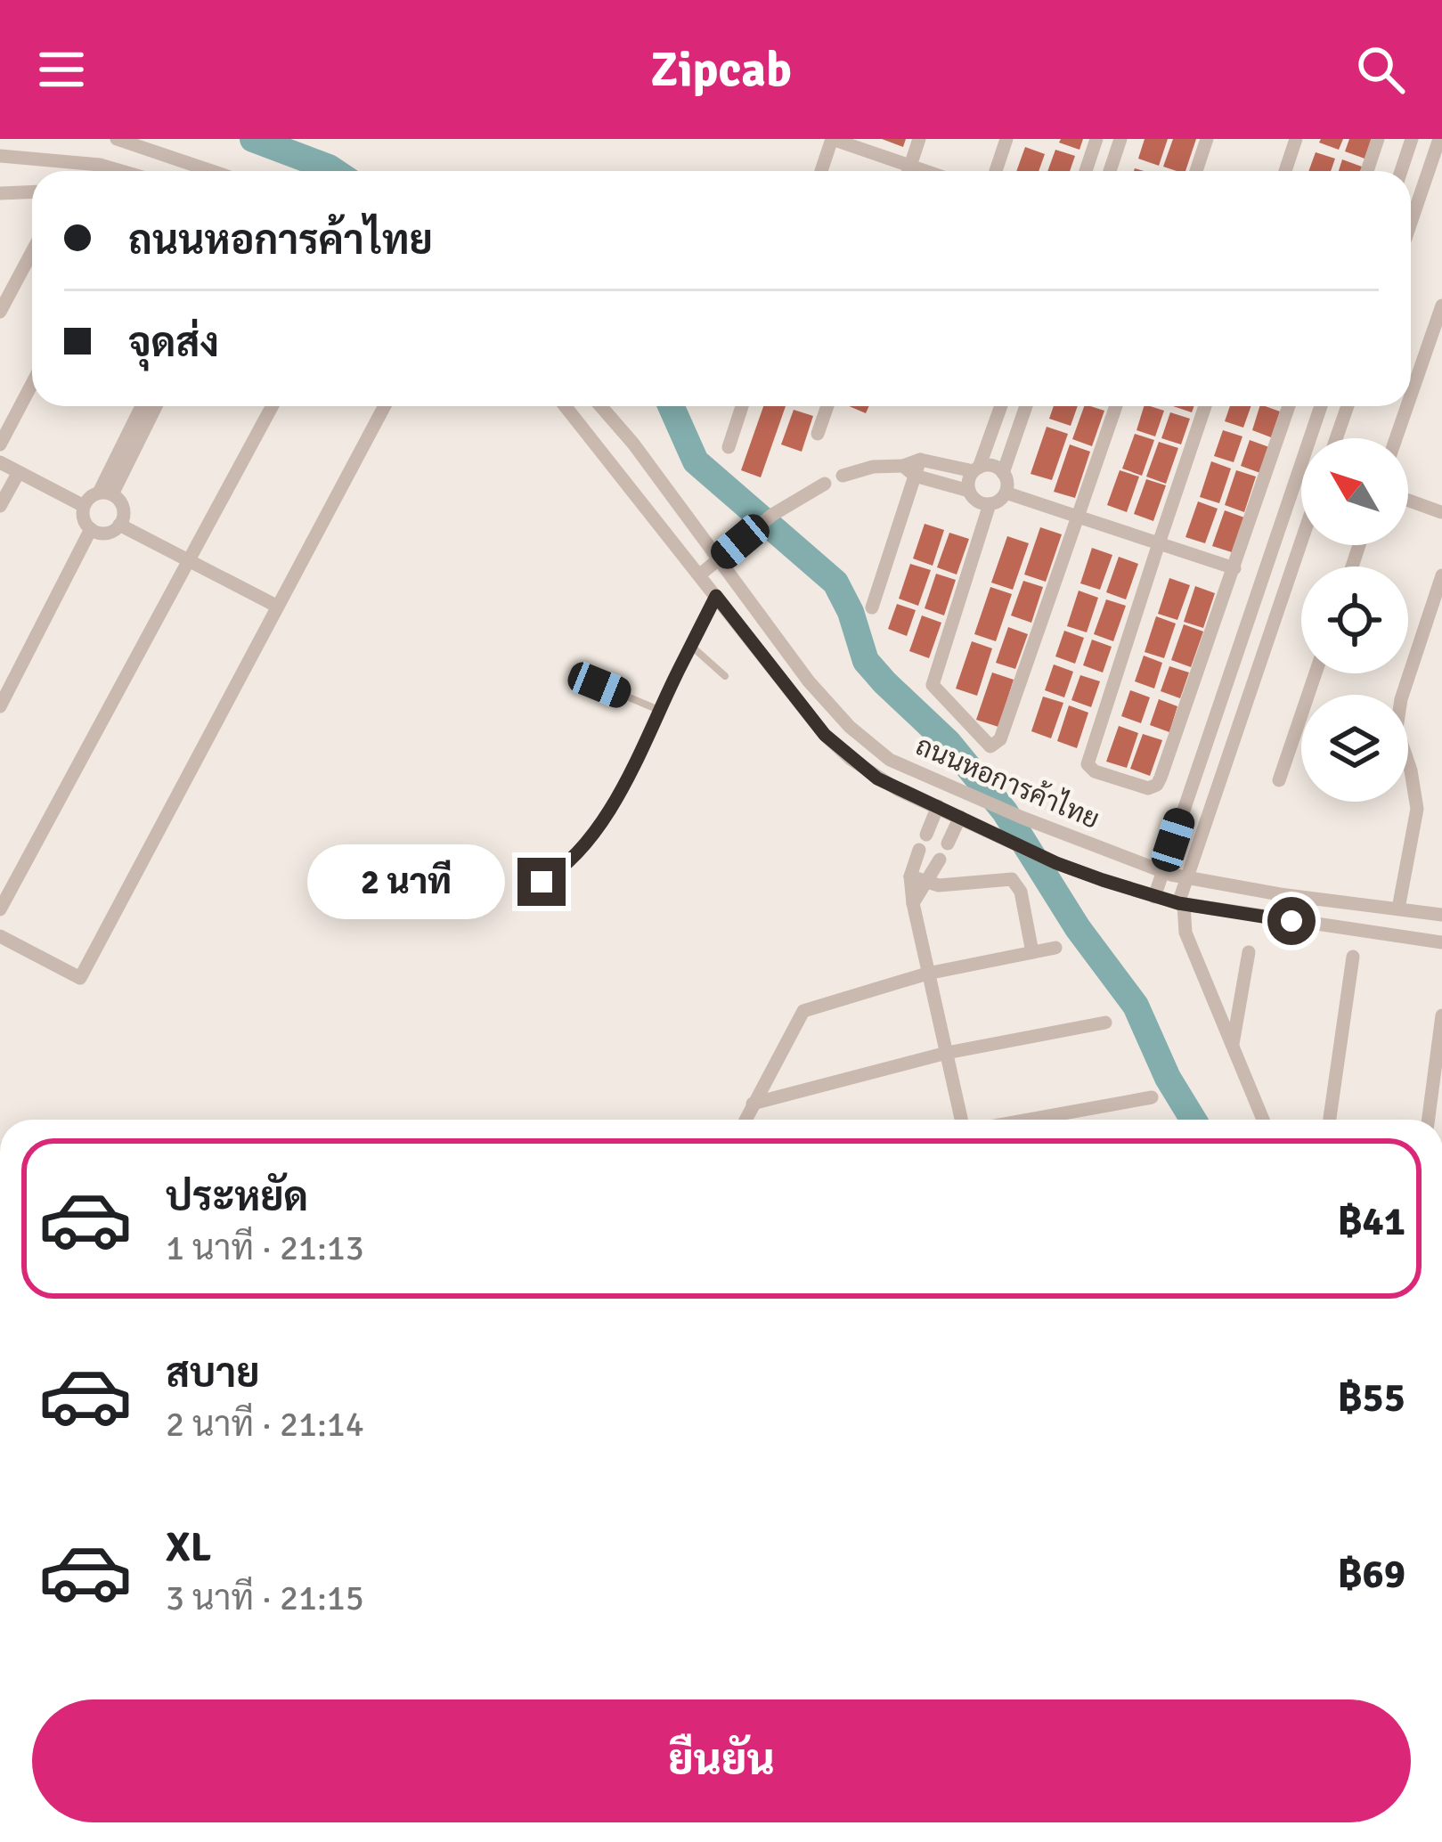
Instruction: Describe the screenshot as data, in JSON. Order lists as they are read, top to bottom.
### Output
{
  "streets": {
    "street": ["ถนนหอการค้าไทย"]
  },
  "north": "top left",
  "page": {
    "header": "Zipcab",
    "banner": ["ถนนหอการค้าไทย", "จุดส่ง"],
    "bubble": "2 นาที",
    "list": [
      {
        "name": "ประหยัด",
        "note": "1 นาที · 21:13",
        "value": "฿41"
      },
      {
        "name": "สบาย",
        "note": "2 นาที · 21:14",
        "value": "฿55"
      },
      {
        "name": "XL",
        "note": "3 นาที · 21:15",
        "value": "฿69"
      }
    ],
    "buttons": "ยืนยัน"
  }
}
